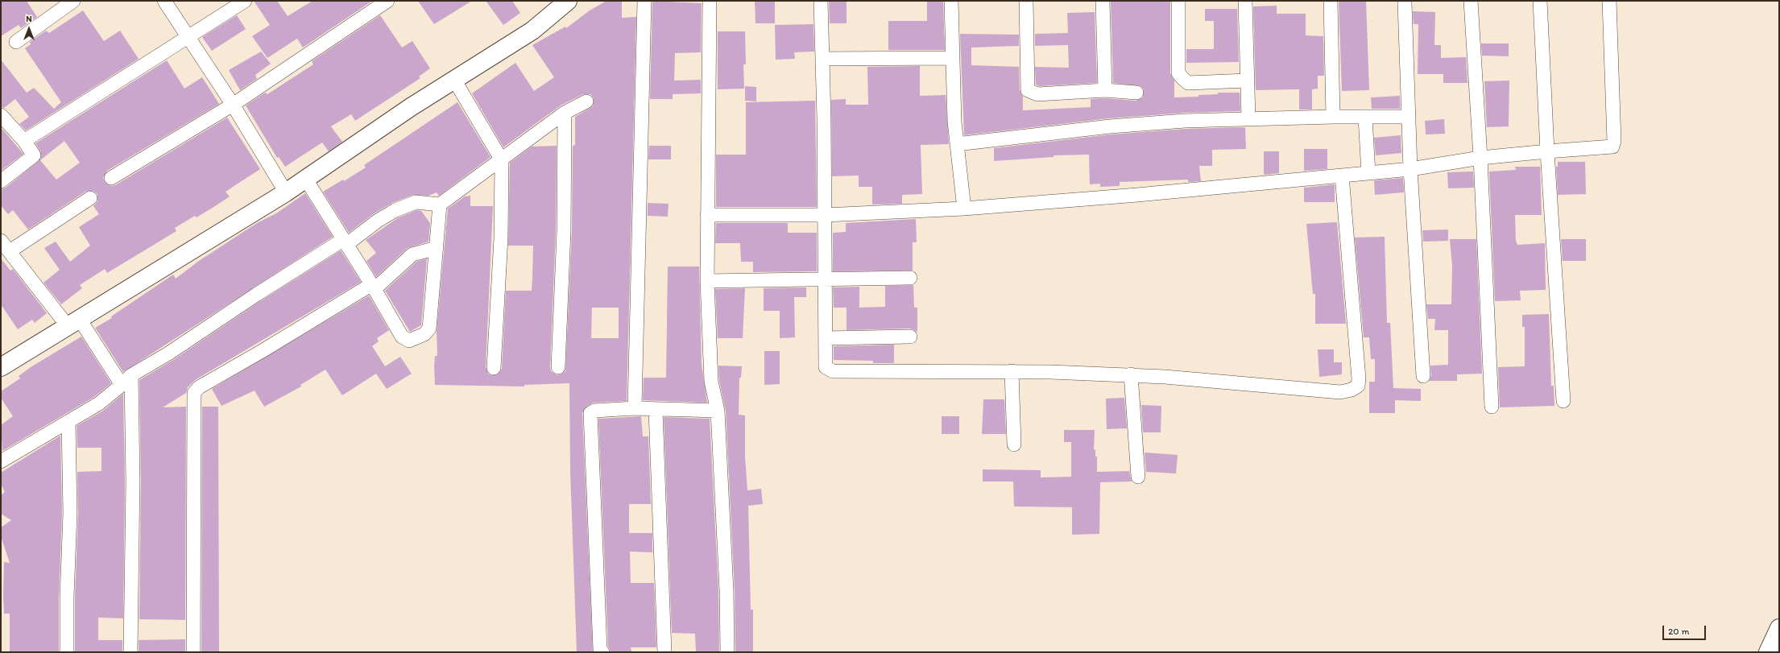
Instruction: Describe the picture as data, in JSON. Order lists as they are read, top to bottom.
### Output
{
  "scale_bar": "20 m",
  "north": "top"
}
